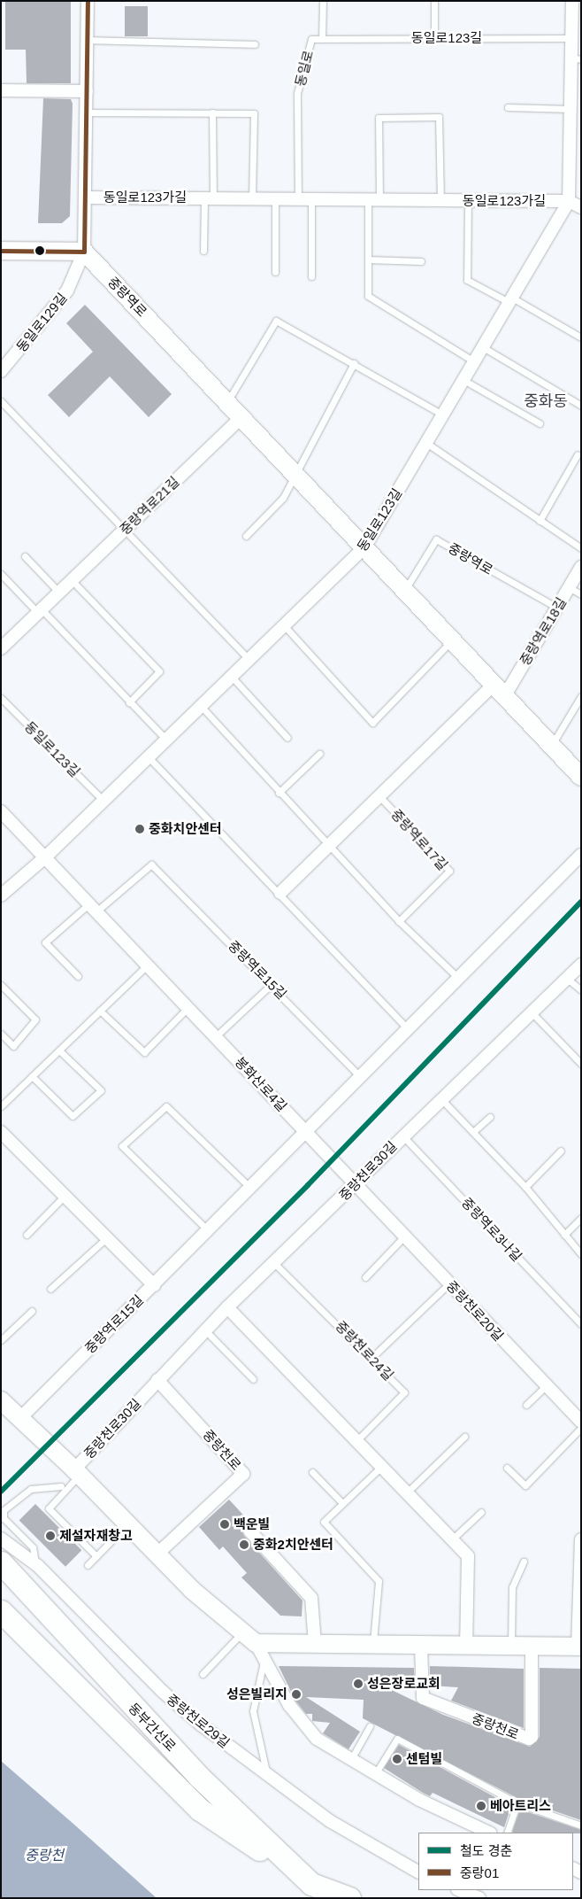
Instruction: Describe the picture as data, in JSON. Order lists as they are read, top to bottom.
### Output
{
  "streets": {
    "highway": ["동부간선로"],
    "street": [
      "동일로123길",
      "동일로123가길",
      "중랑역로",
      "동일로129길",
      "중랑역로21길",
      "중랑역로18길",
      "중랑역로15길",
      "봉화산로4길",
      "중랑천로30길",
      "중랑천로20길",
      "중랑천로",
      "중랑천로29길"
    ],
    "lane": [
      "동일로",
      "중랑역로17길",
      "중랑역로3나길",
      "중랑천로24길"
    ]
  },
  "crossings": [
    ["동일로123길", "동일로"],
    ["동일로123길", "동일로123가길"],
    ["동일로123길", "중랑역로"],
    ["동일로123길", "봉화산로4길"],
    ["동일로", "동일로123가길"],
    ["동일로123가길", "동일로129길"],
    ["중랑역로", "동일로129길"],
    ["중랑역로", "중랑역로21길"],
    ["중랑역로", "중랑역로18길"],
    ["중랑역로15길", "봉화산로4길"],
    ["중랑역로15길", "중랑천로20길"],
    ["봉화산로4길", "중랑천로20길"],
    ["중랑천로30길", "중랑역로3나길"],
    ["중랑천로30길", "중랑천로20길"],
    ["중랑천로30길", "중랑천로24길"],
    ["중랑천로30길", "중랑천로"]
  ],
  "districts": ["중화동"],
  "water": ["중랑천"],
  "places": [
    "중화치안센터",
    "백운빌",
    "제설자재창고",
    "중화2치안센터",
    "성은장로교회",
    "성은빌리지",
    "센텀빌",
    "베아트리스"
  ],
  "lines": ["transit line 중랑01", "rail line 경춘"],
  "legend": ["철도 경춘", "중랑01"]
}
